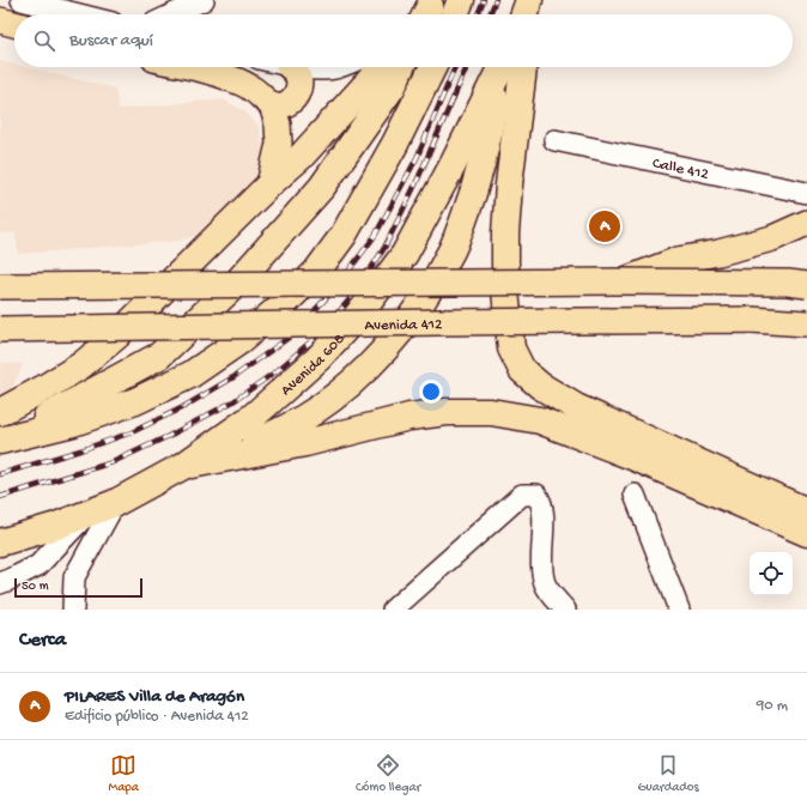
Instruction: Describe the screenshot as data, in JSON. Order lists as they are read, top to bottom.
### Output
{
  "streets": {
    "highway": ["Avenida 608"],
    "main road": ["Avenida 412"],
    "street": ["Calle 412"]
  },
  "scale_bar": "50 m",
  "page": {
    "search": "Buscar aquí",
    "pins": "A",
    "scale": "50 m",
    "heading": "Cerca",
    "list": [
      {
        "mark": "A",
        "name": "PILARES Villa de Aragón",
        "note": "Edificio público · Avenida 412",
        "value": "90 m"
      }
    ],
    "nav": ["Mapa", "Cómo llegar", "Guardados"]
  }
}
